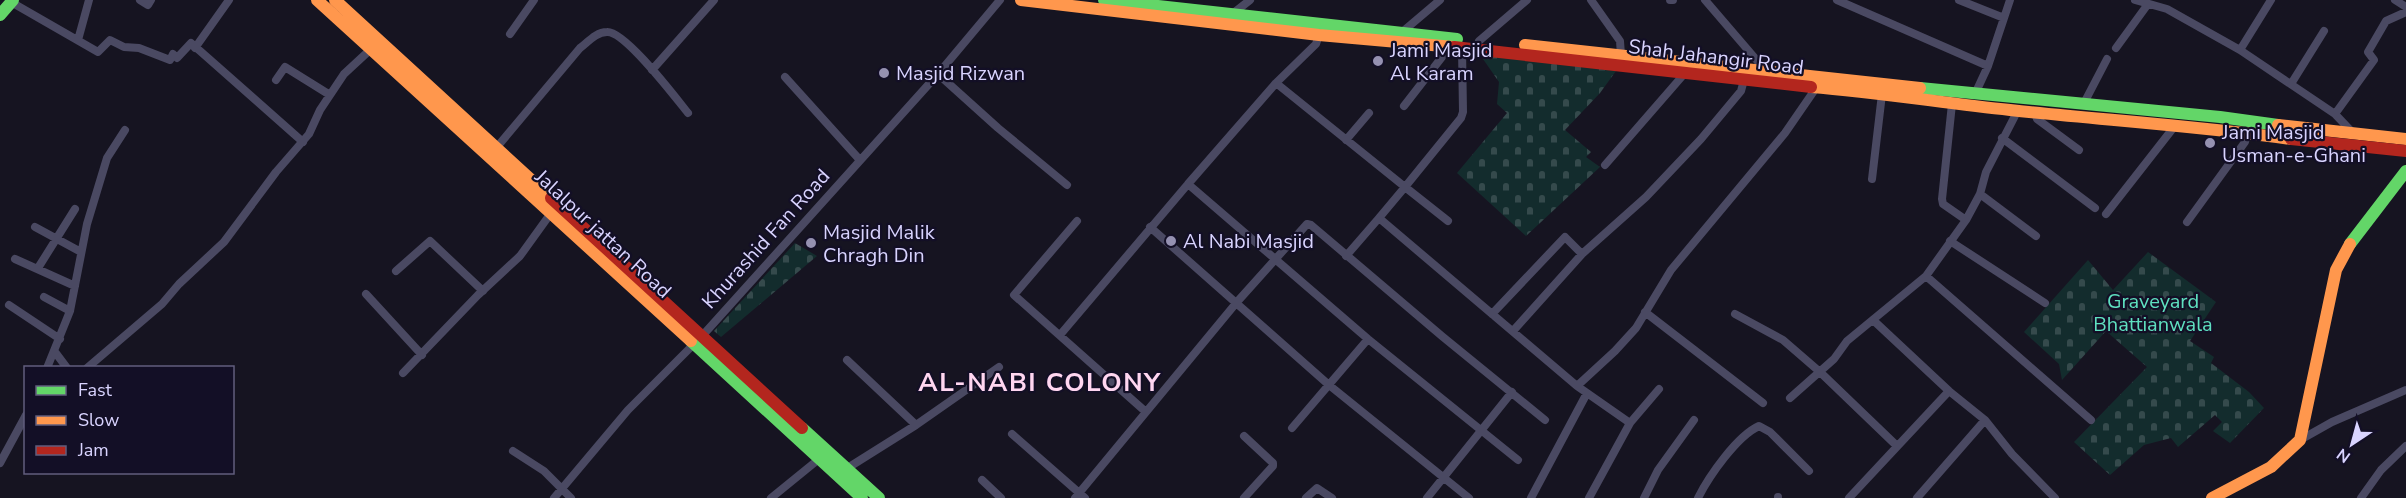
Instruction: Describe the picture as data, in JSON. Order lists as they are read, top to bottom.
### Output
{
  "streets": {
    "street": ["Shah Jahangir Road", "Jalalpur jattan Road", "Khurashid Fan Road"]
  },
  "crossings": [
    ["Jalalpur jattan Road", "Khurashid Fan Road"]
  ],
  "districts": ["AL-NABI COLONY"],
  "parks": ["Graveyard Bhattianwala"],
  "places": [
    "Jami Masjid Al Karam",
    "Masjid Rizwan",
    "Jami Masjid Usman-e-Ghani",
    "Al Nabi Masjid",
    "Masjid Malik Chragh Din"
  ],
  "legend": ["Fast", "Slow", "Jam"],
  "north": "bottom left"
}
